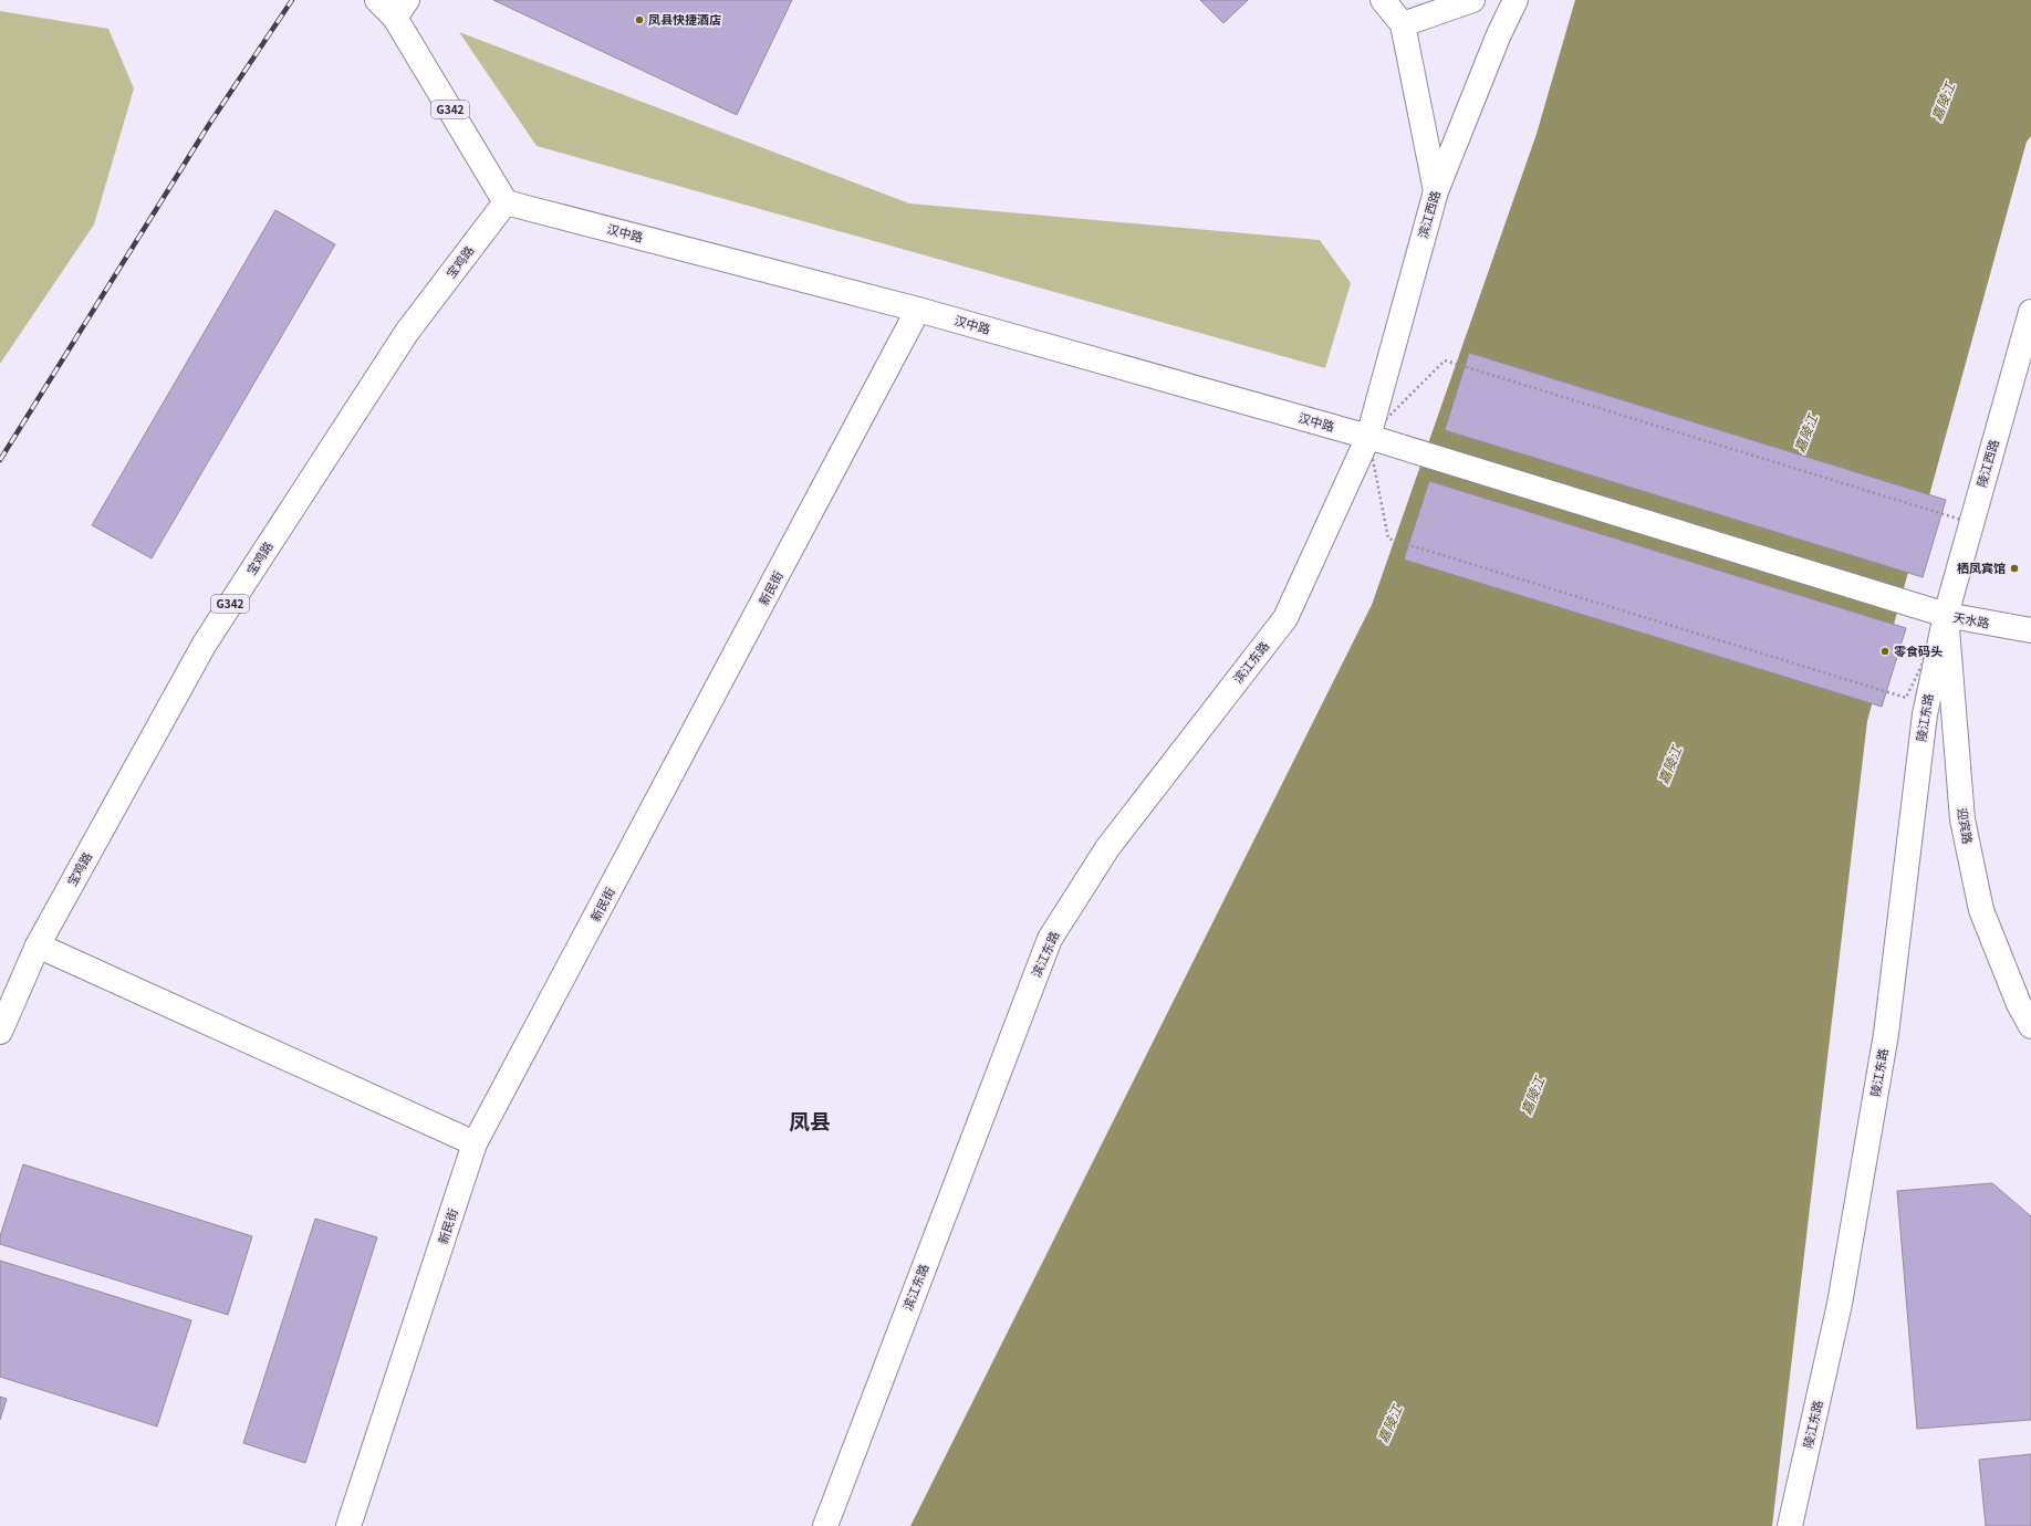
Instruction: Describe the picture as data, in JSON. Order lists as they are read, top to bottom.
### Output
{
  "streets": {
    "main road": [
      "G342",
      "滨江西路",
      "汉中路",
      "宝鸡路",
      "陵江西路",
      "新民街",
      "天水路",
      "滨江东路",
      "陵江东路",
      "迎宾路"
    ]
  },
  "crossings": [
    ["G342", "汉中路"],
    ["G342", "宝鸡路"],
    ["滨江西路", "汉中路"],
    ["滨江西路", "滨江东路"],
    ["汉中路", "宝鸡路"],
    ["汉中路", "新民街"],
    ["汉中路", "天水路"],
    ["汉中路", "滨江东路"],
    ["陵江西路", "天水路"],
    ["陵江西路", "陵江东路"],
    ["陵江西路", "迎宾路"],
    ["天水路", "陵江东路"],
    ["天水路", "迎宾路"],
    ["陵江东路", "迎宾路"]
  ],
  "districts": ["凤县"],
  "water": ["嘉陵江"],
  "places": ["凤县快捷酒店", "栖凤宾馆", "零食码头"]
}
